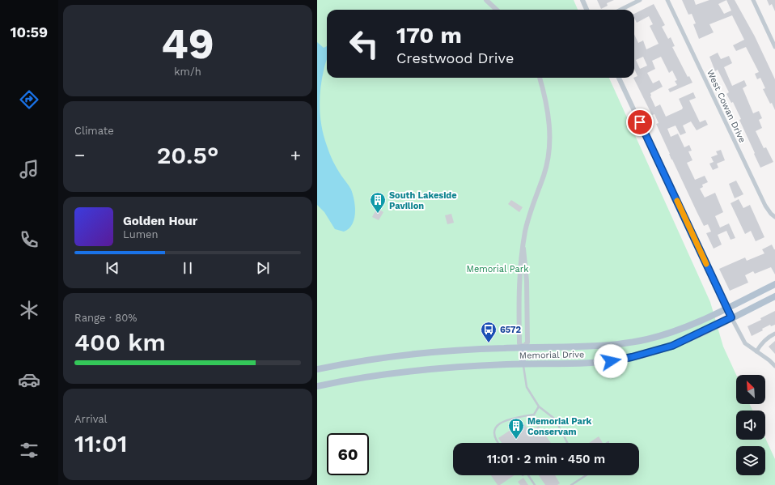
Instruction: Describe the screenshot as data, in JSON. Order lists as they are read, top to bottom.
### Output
{
  "streets": {
    "main road": ["Memorial Drive"],
    "street": ["West Cowan Drive"]
  },
  "parks": ["Memorial Park"],
  "places": {
    "building": ["South Lakeside Pavilion", "Memorial Park Conservam"],
    "bus stop": ["6572"]
  },
  "north": "top left",
  "page": {
    "tabs": "10:59",
    "tile": [
      ["49", "km/h"],
      "Climate",
      ["Range · 80%", "400 km"],
      ["Arrival", "11:01"]
    ],
    "turn": ["170 m", "Crestwood Drive"],
    "heat": ["−", "20.5°", "+"],
    "song": ["Golden Hour", "Lumen"],
    "limit": "60",
    "trip": "11:01 · 2 min · 450 m"
  }
}
